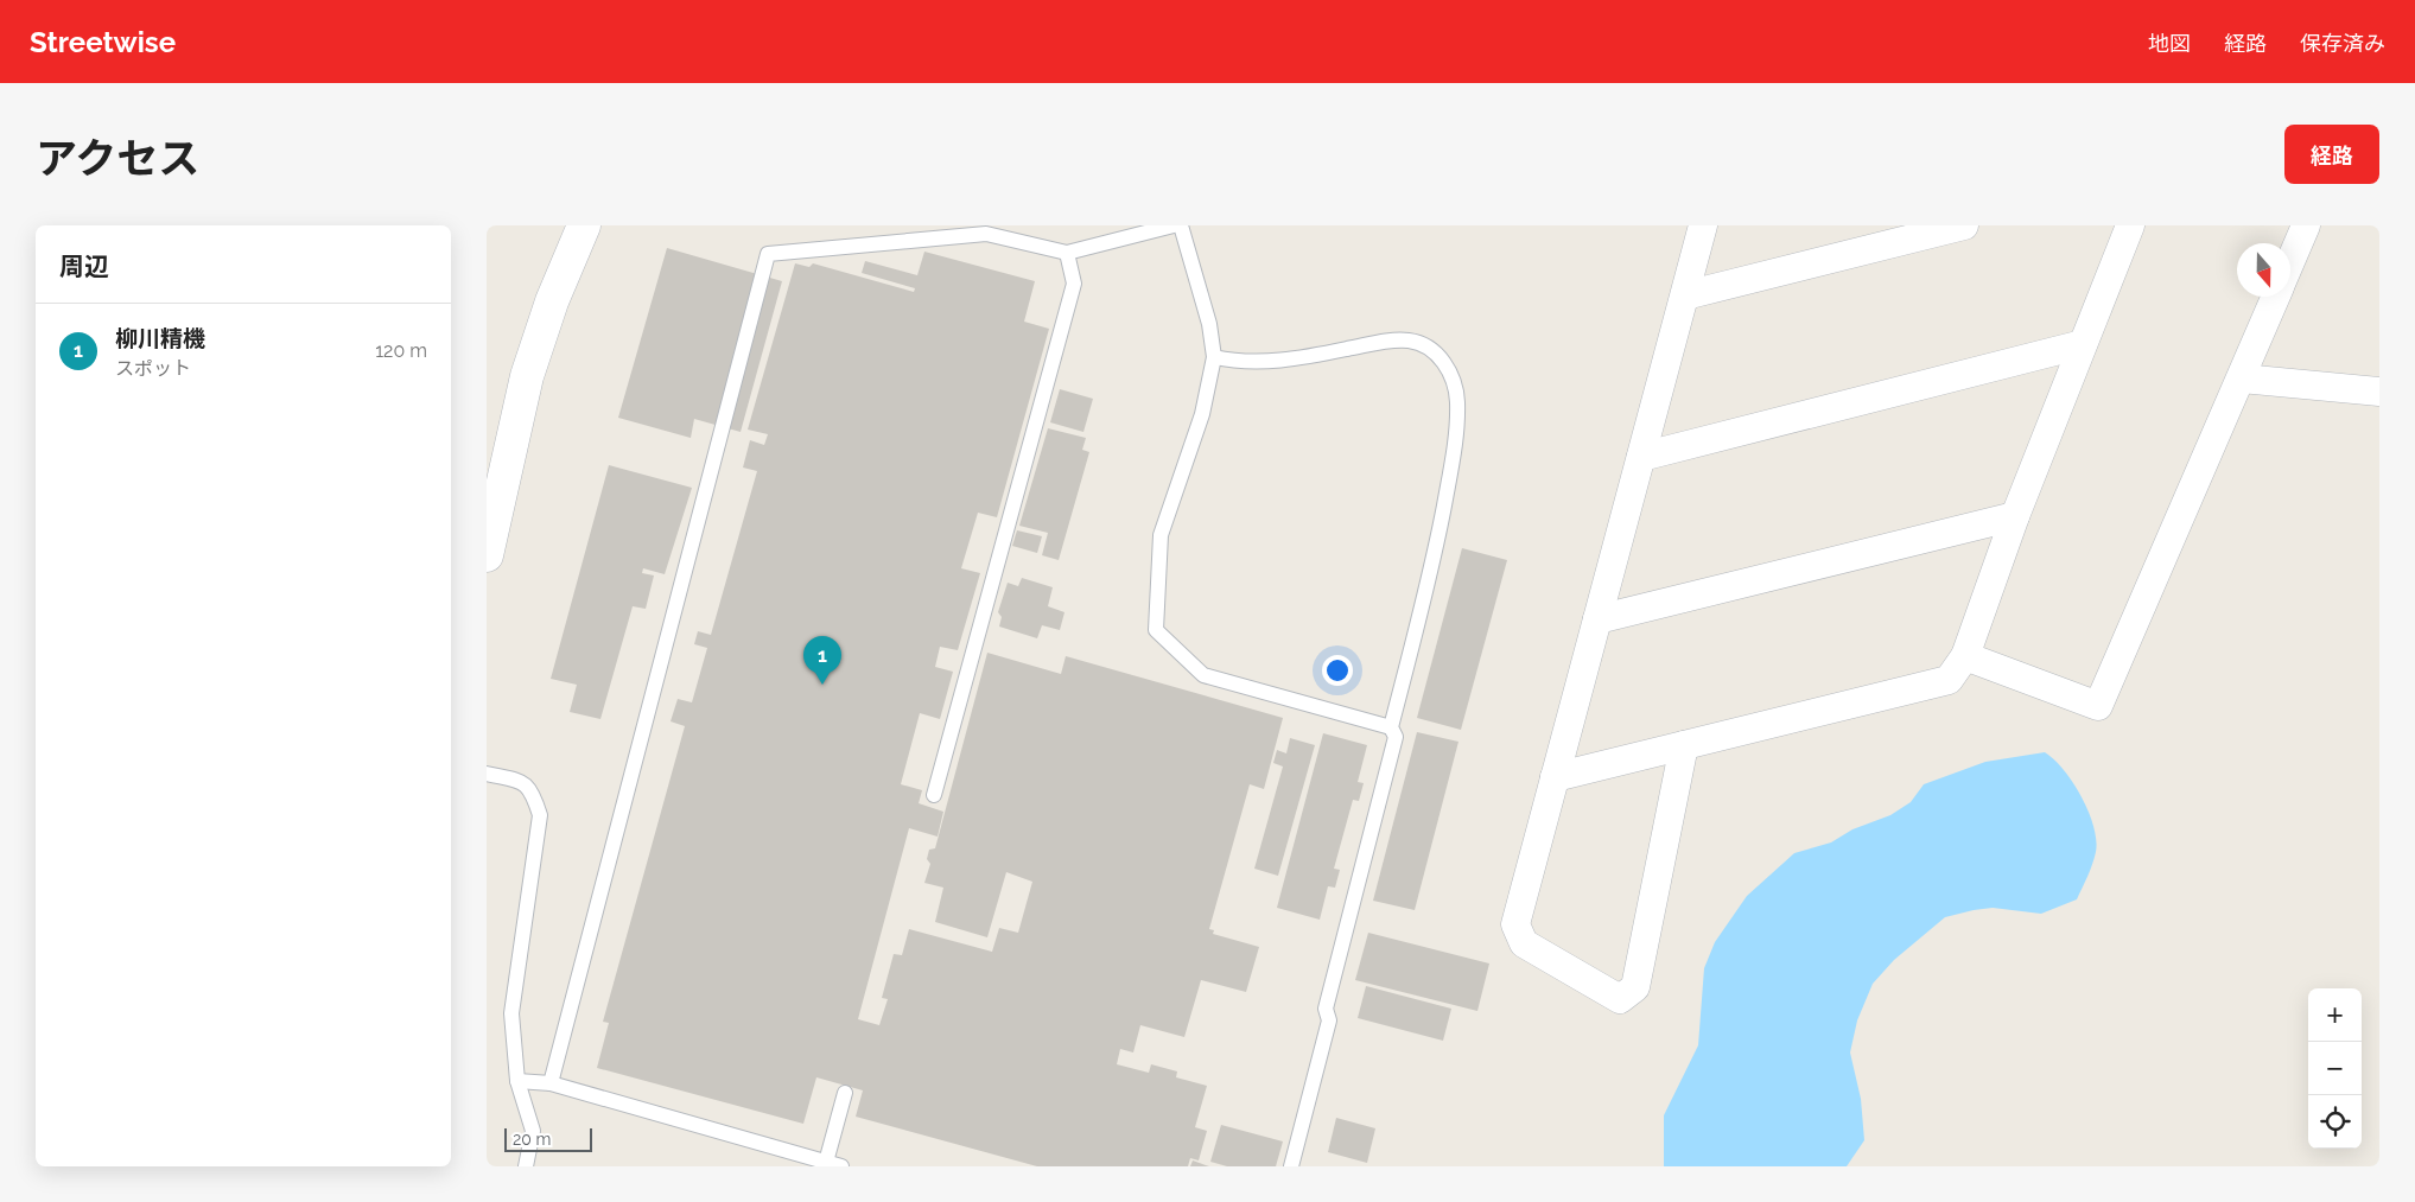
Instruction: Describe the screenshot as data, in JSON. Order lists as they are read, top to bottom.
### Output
{
  "scale_bar": "20 m",
  "north": "bottom",
  "page": {
    "header": "Streetwise",
    "nav": ["地図", "経路", "保存済み"],
    "title": "アクセス",
    "buttons": "経路",
    "heading": "周辺",
    "list": [
      {
        "mark": "1",
        "name": "柳川精機",
        "note": "スポット",
        "value": "120 m"
      }
    ],
    "pins": "1",
    "map_buttons": ["+", "−"],
    "scale": "20 m"
  }
}
